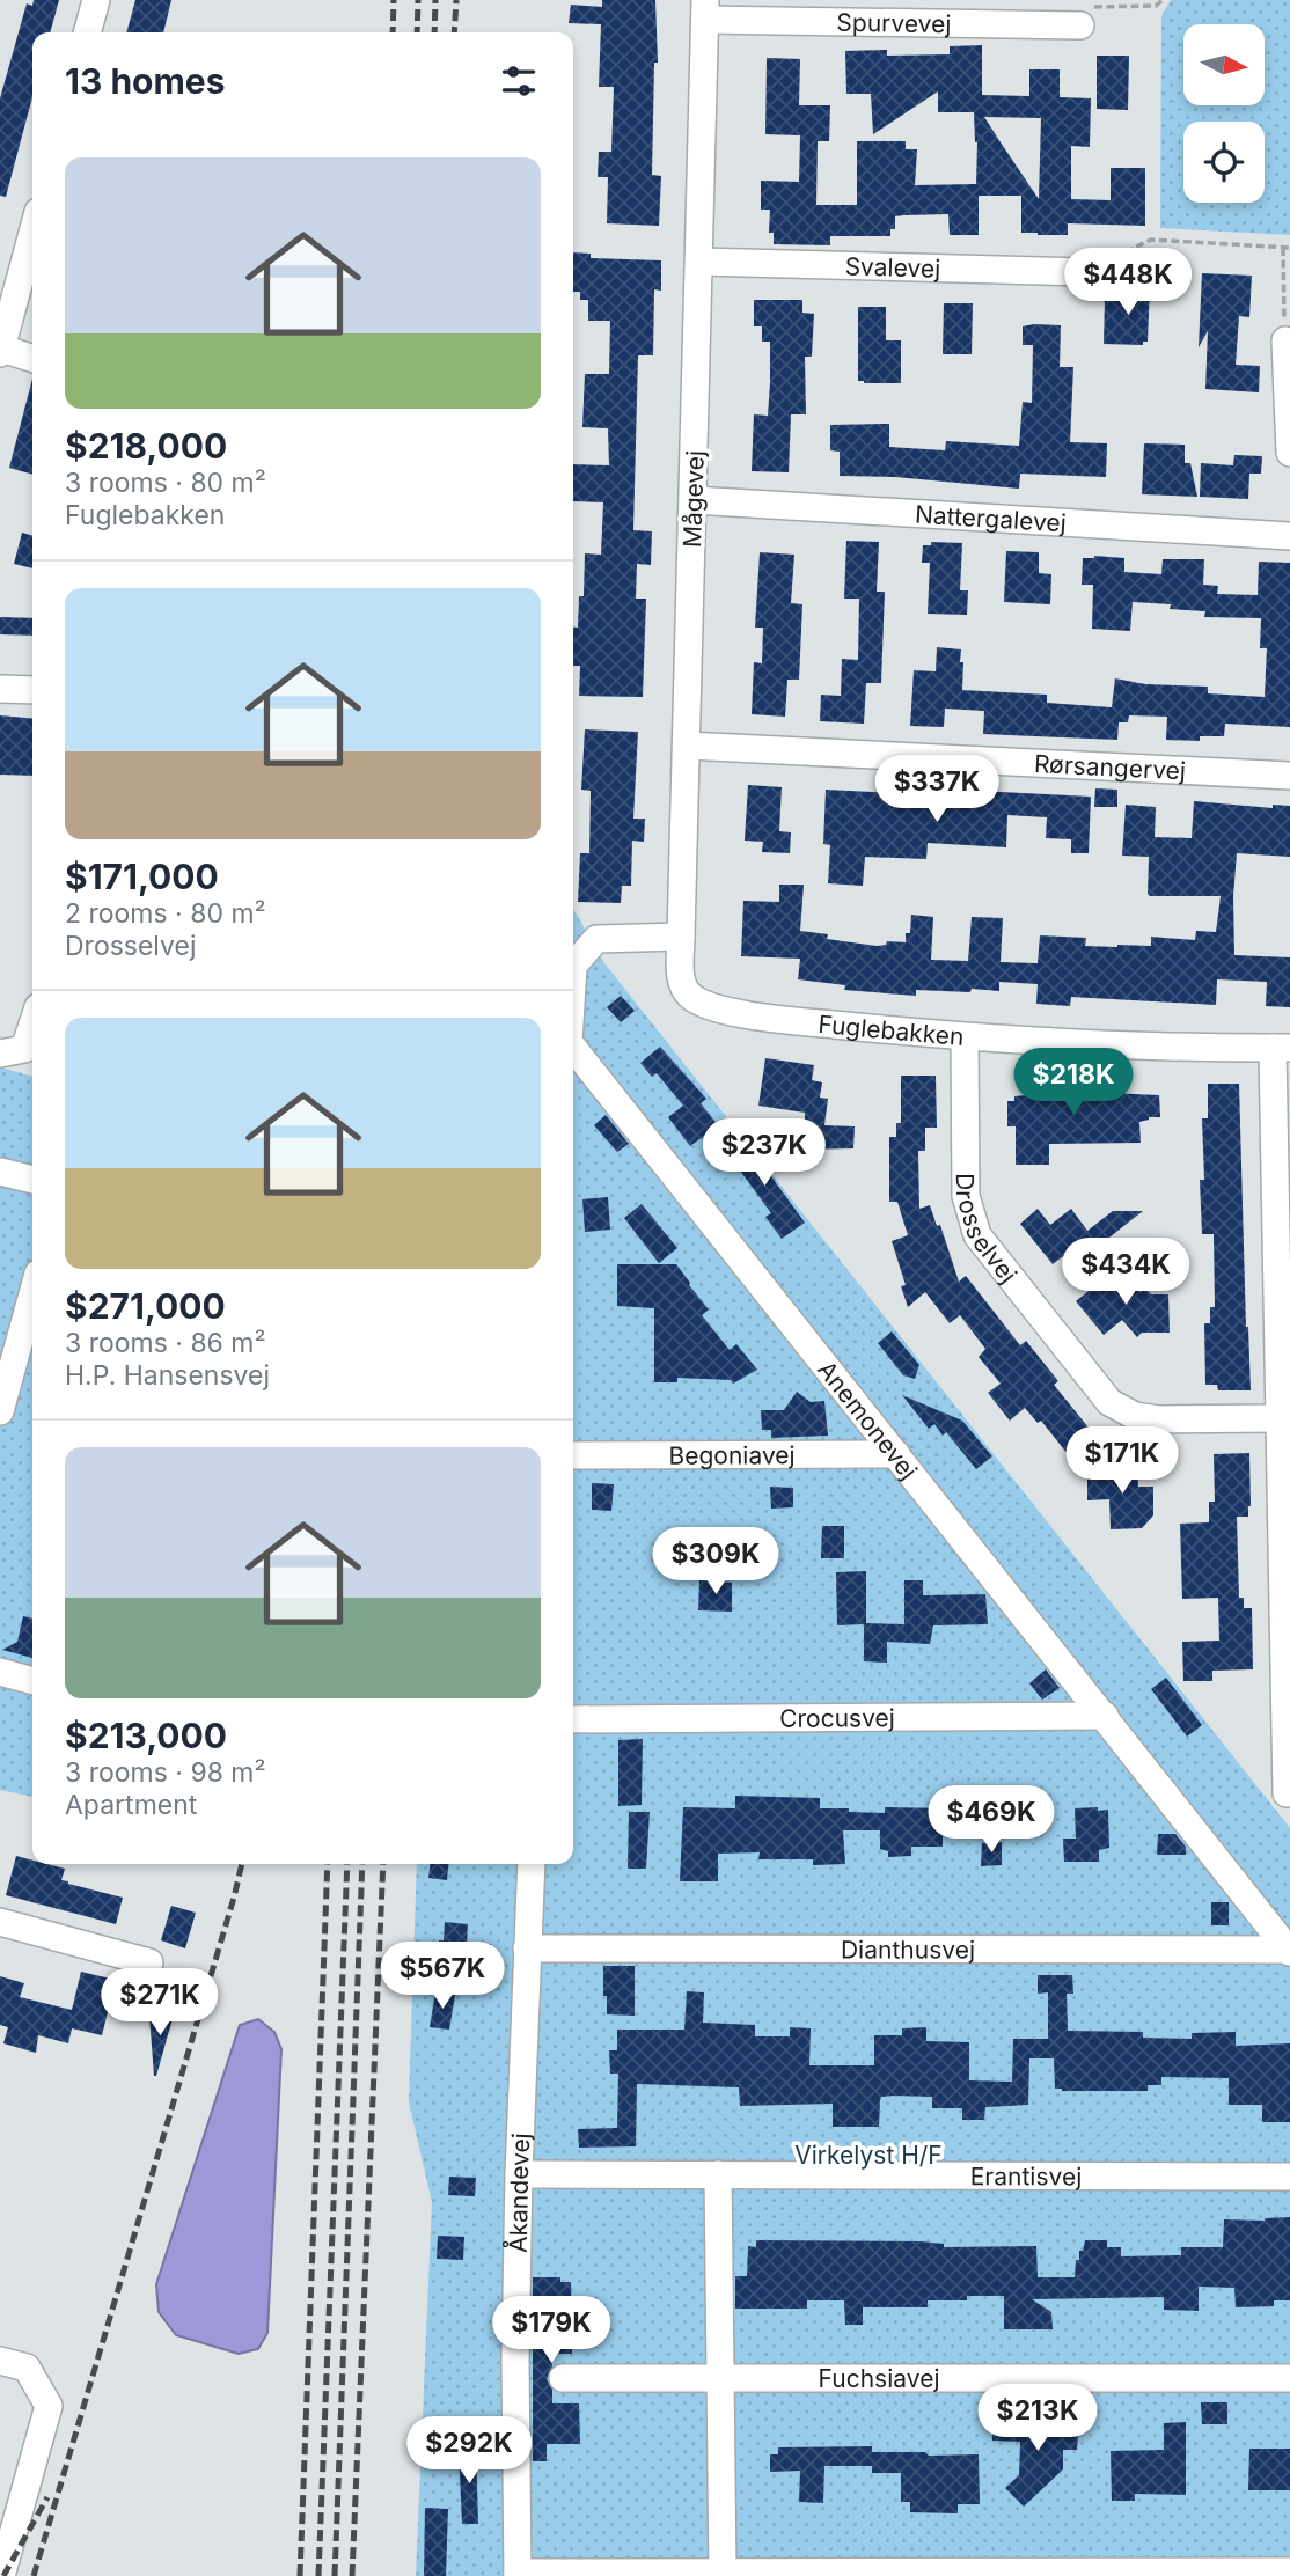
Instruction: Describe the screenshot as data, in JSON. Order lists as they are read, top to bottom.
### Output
{
  "streets": {
    "street": [
      "Spurvevej",
      "Svalevej",
      "Mågevej",
      "Nattergalevej",
      "Rørsangervej",
      "Fuglebakken",
      "Drosselvej",
      "Anemonevej",
      "Begoniavej",
      "Crocusvej",
      "Dianthusvej",
      "Erantisvej",
      "Åkandevej",
      "Fuchsiavej"
    ]
  },
  "crossings": [
    ["Spurvevej", "Mågevej"],
    ["Svalevej", "Mågevej"],
    ["Mågevej", "Nattergalevej"],
    ["Mågevej", "Rørsangervej"],
    ["Mågevej", "Fuglebakken"],
    ["Fuglebakken", "Drosselvej"],
    ["Anemonevej", "Begoniavej"],
    ["Anemonevej", "Crocusvej"],
    ["Anemonevej", "Dianthusvej"],
    ["Dianthusvej", "Åkandevej"],
    ["Erantisvej", "Åkandevej"]
  ],
  "parks": ["Virkelyst H/F"],
  "north": "right",
  "page": {
    "heading": "13 homes",
    "list": [
      {
        "name": "$218,000",
        "note": "3 rooms · 80 m² · Fuglebakken"
      },
      {
        "name": "$171,000",
        "note": "2 rooms · 80 m² · Drosselvej"
      },
      {
        "name": "$271,000",
        "note": "3 rooms · 86 m² · H.P. Hansensvej"
      },
      {
        "name": "$213,000",
        "note": "3 rooms · 98 m² · Apartment"
      }
    ],
    "price": [
      "$448K",
      "$337K",
      "$218K",
      "$237K",
      "$434K",
      "$171K",
      "$309K",
      "$469K",
      "$567K",
      "$271K",
      "$179K",
      "$213K",
      "$292K"
    ]
  }
}
